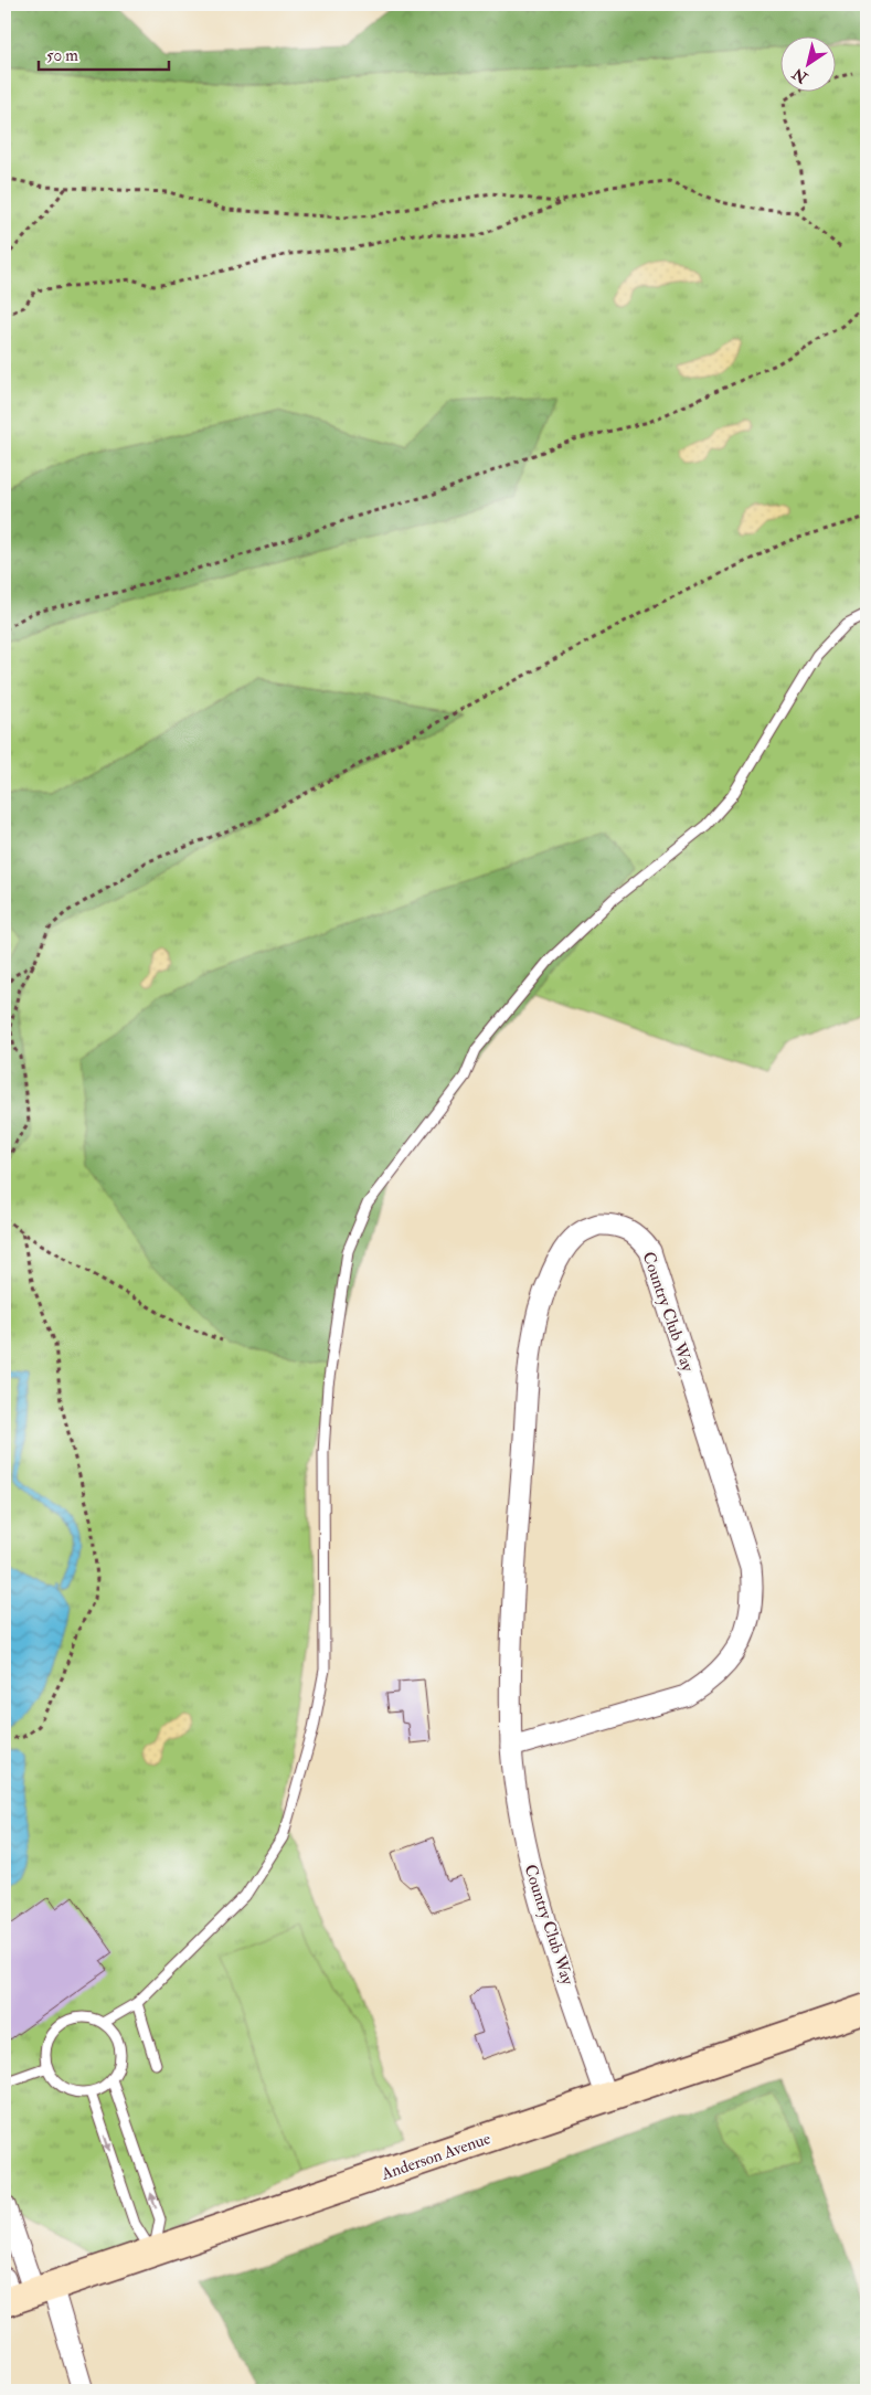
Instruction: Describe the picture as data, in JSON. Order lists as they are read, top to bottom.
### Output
{
  "streets": {
    "main road": ["Anderson Avenue"],
    "street": ["Country Club Way"]
  },
  "crossings": [
    ["Country Club Way", "Anderson Avenue"]
  ],
  "scale_bar": "50 m",
  "north": "bottom left"
}
